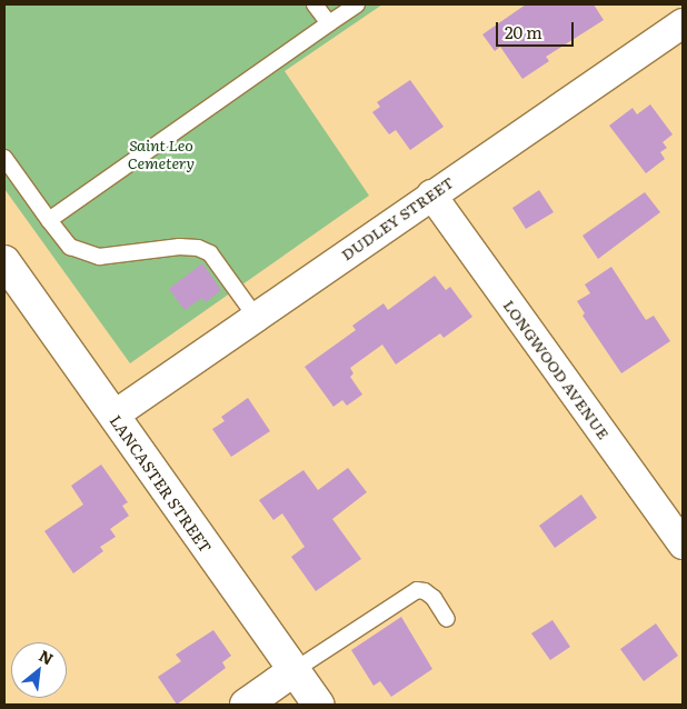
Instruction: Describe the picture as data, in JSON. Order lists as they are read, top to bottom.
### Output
{
  "streets": {
    "main road": ["LANCASTER STREET"],
    "street": ["DUDLEY STREET", "LONGWOOD AVENUE"]
  },
  "crossings": [
    ["DUDLEY STREET", "LONGWOOD AVENUE"],
    ["DUDLEY STREET", "LANCASTER STREET"]
  ],
  "parks": ["Saint Leo Cemetery"],
  "scale_bar": "20 m",
  "north": "top right"
}
